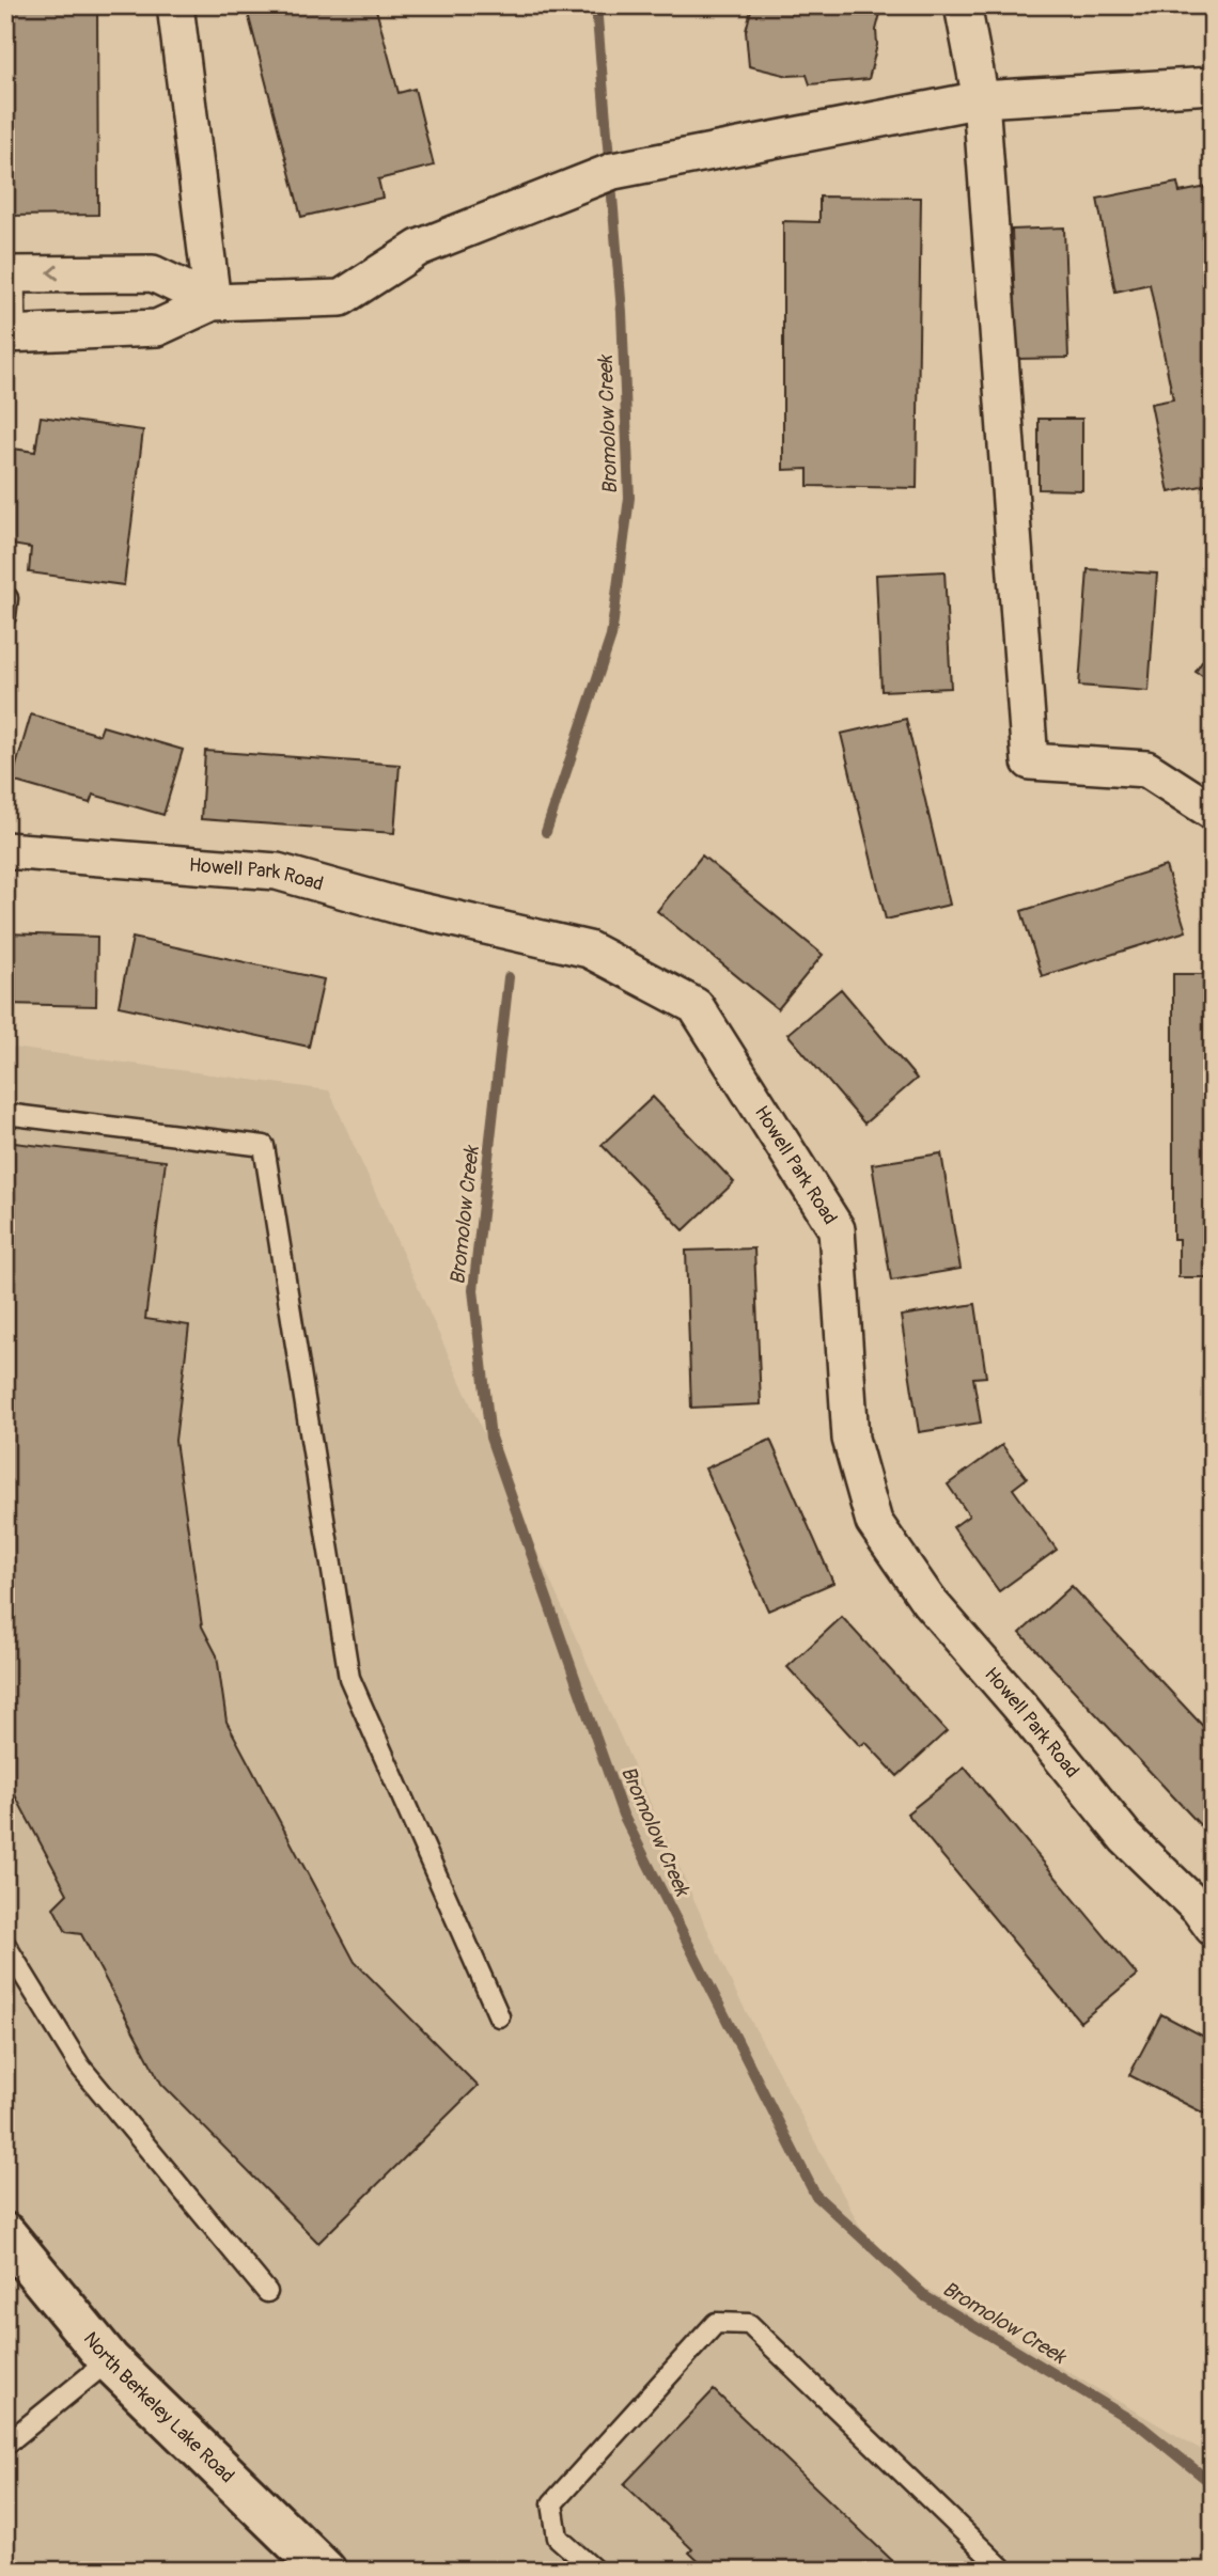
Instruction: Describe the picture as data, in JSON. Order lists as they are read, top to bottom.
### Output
{
  "streets": {
    "street": ["Howell Park Road", "North Berkeley Lake Road"]
  },
  "water": ["Bromolow Creek"]
}
